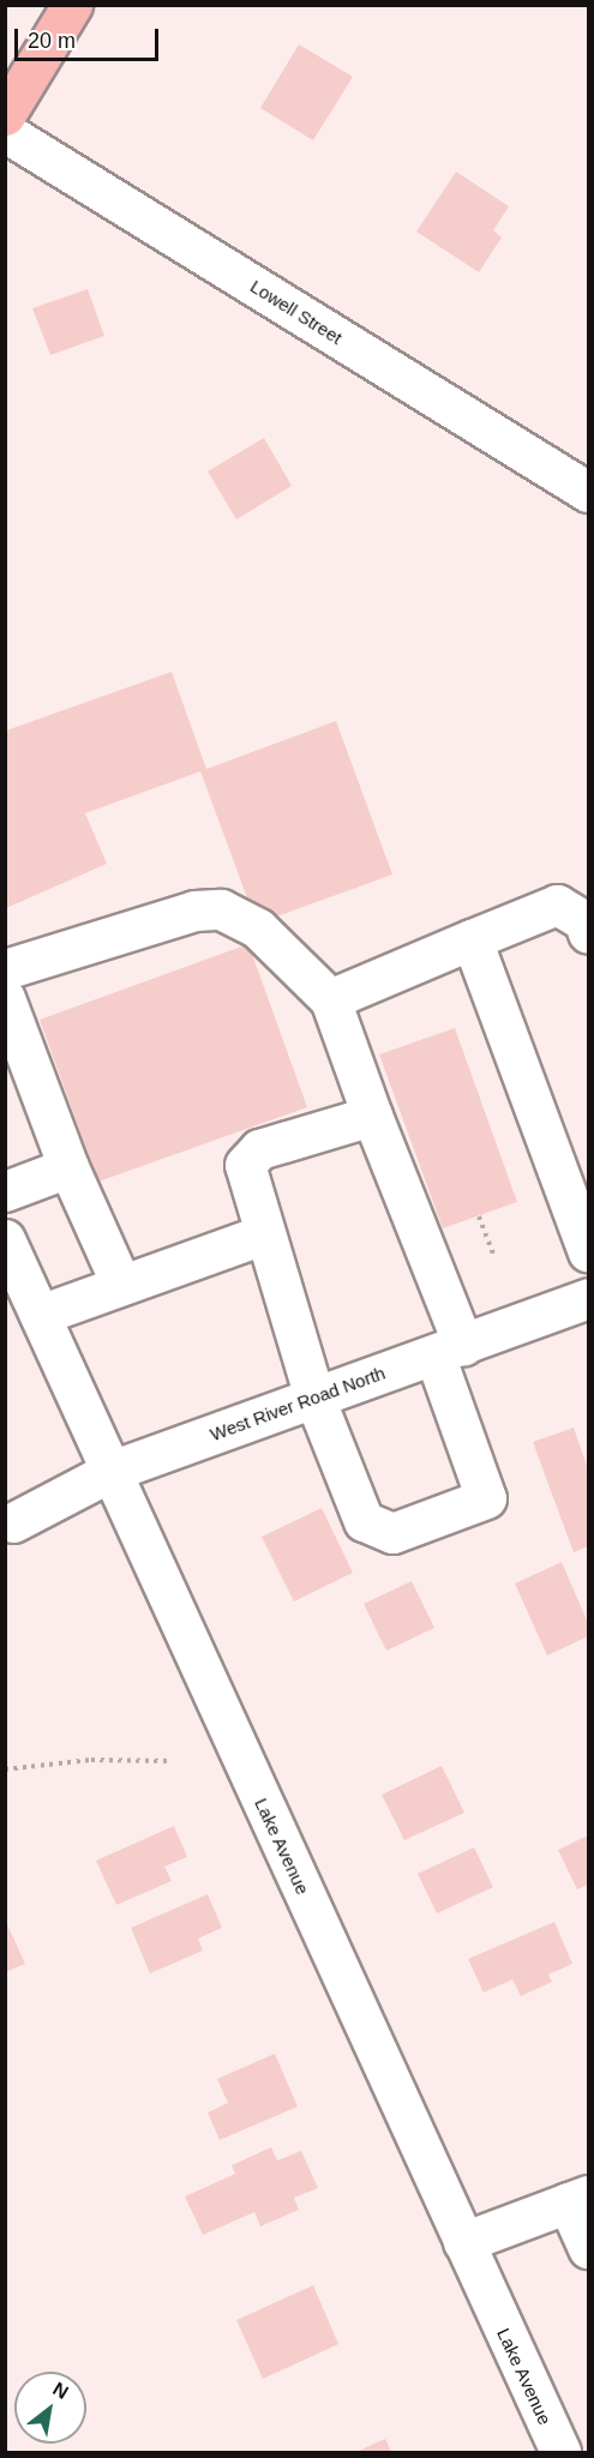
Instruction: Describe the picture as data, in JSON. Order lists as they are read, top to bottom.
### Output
{
  "streets": {
    "street": ["Lowell Street", "West River Road North", "Lake Avenue"]
  },
  "crossings": [
    ["West River Road North", "Lake Avenue"]
  ],
  "scale_bar": "20 m",
  "north": "top right"
}
